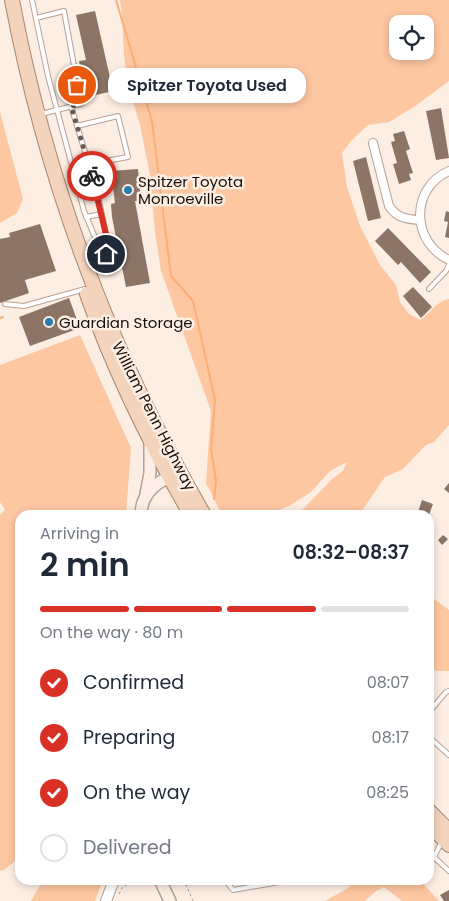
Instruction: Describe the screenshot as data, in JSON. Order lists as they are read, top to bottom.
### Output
{
  "streets": {
    "highway": ["William Penn Highway"]
  },
  "places": ["Spitzer Toyota Used", "Spitzer Toyota Monroeville", "Guardian Storage"],
  "page": {
    "bubble": "Spitzer Toyota Used",
    "heading": ["2 min", "Arriving in", "08:32–08:37"],
    "bar": "On the way · 80 m",
    "list": [
      ["Confirmed", "08:07"],
      ["Preparing", "08:17"],
      ["On the way", "08:25"],
      "Delivered"
    ]
  }
}
